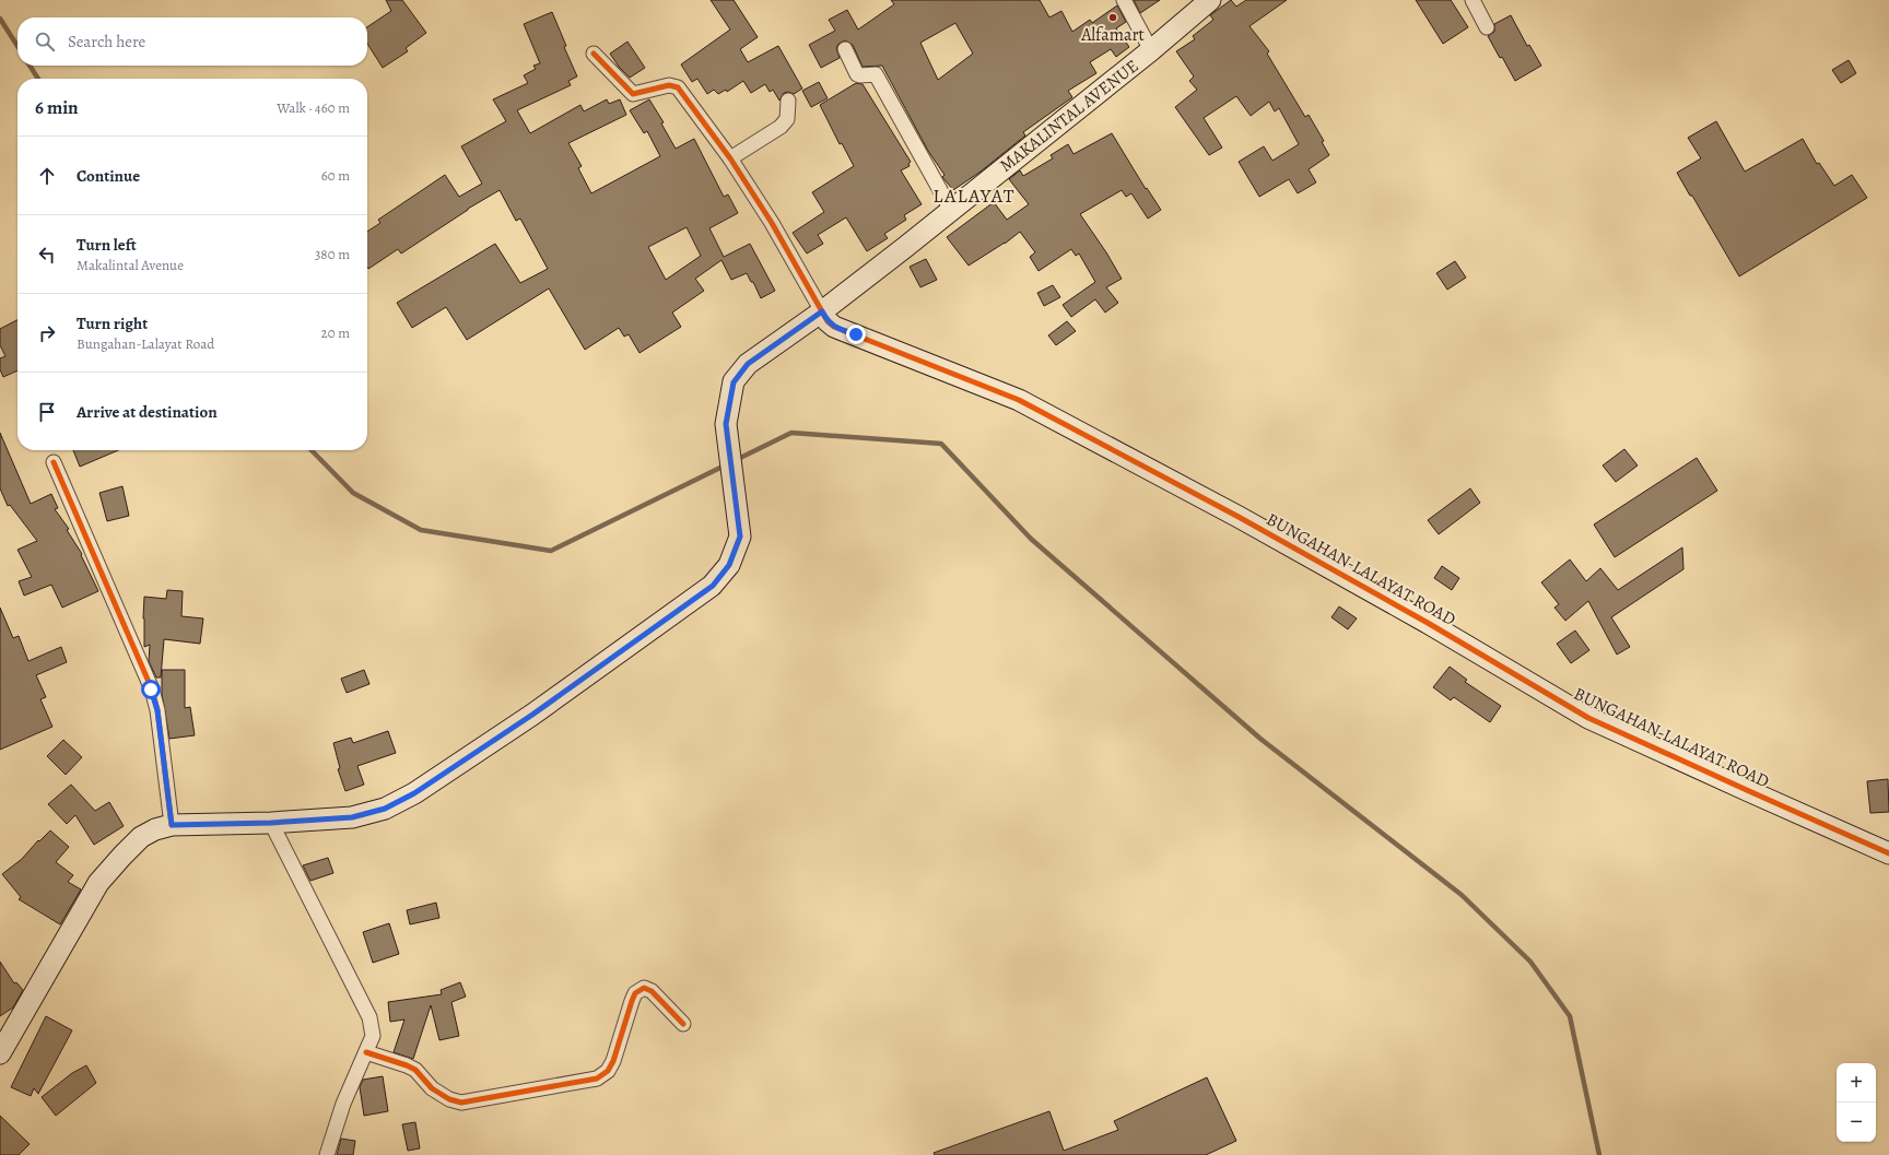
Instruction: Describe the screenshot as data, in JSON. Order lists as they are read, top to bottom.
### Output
{
  "streets": {
    "main road": ["MAKALINTAL AVENUE", "BUNGAHAN-LALAYAT ROAD"]
  },
  "crossings": [
    ["MAKALINTAL AVENUE", "BUNGAHAN-LALAYAT ROAD"]
  ],
  "districts": ["LALAYAT"],
  "places": ["Alfamart"],
  "page": {
    "search": "Search here",
    "heading": ["6 min", "Walk · 460 m"],
    "list": [
      ["Continue", "60 m"],
      ["Turn left", "Makalintal Avenue", "380 m"],
      ["Turn right", "Bungahan-Lalayat Road", "20 m"],
      "Arrive at destination"
    ],
    "map_buttons": ["+", "−"]
  }
}
